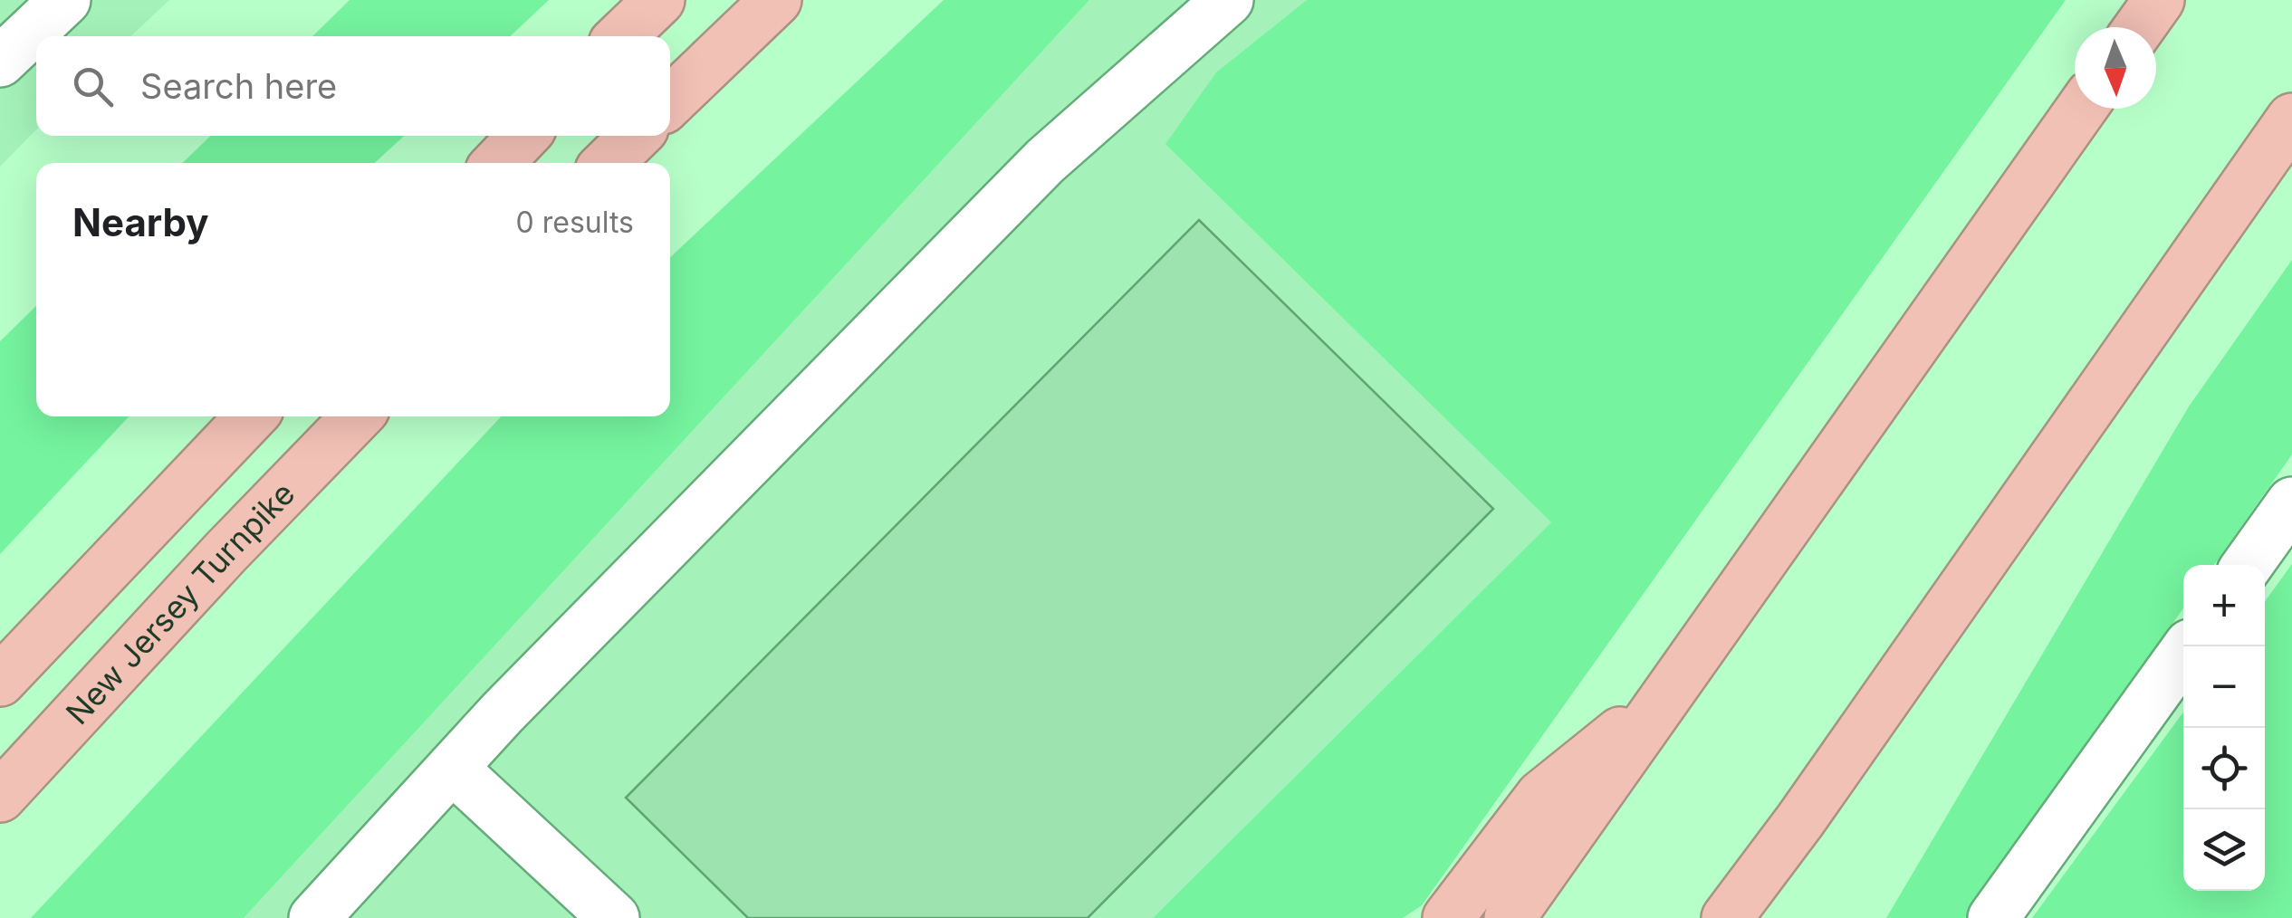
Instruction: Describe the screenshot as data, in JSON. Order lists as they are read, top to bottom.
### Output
{
  "streets": {
    "highway": ["New Jersey Turnpike"]
  },
  "north": "bottom",
  "page": {
    "search": "Search here",
    "heading": ["Nearby", "0 results"],
    "map_buttons": ["+", "−"]
  }
}
